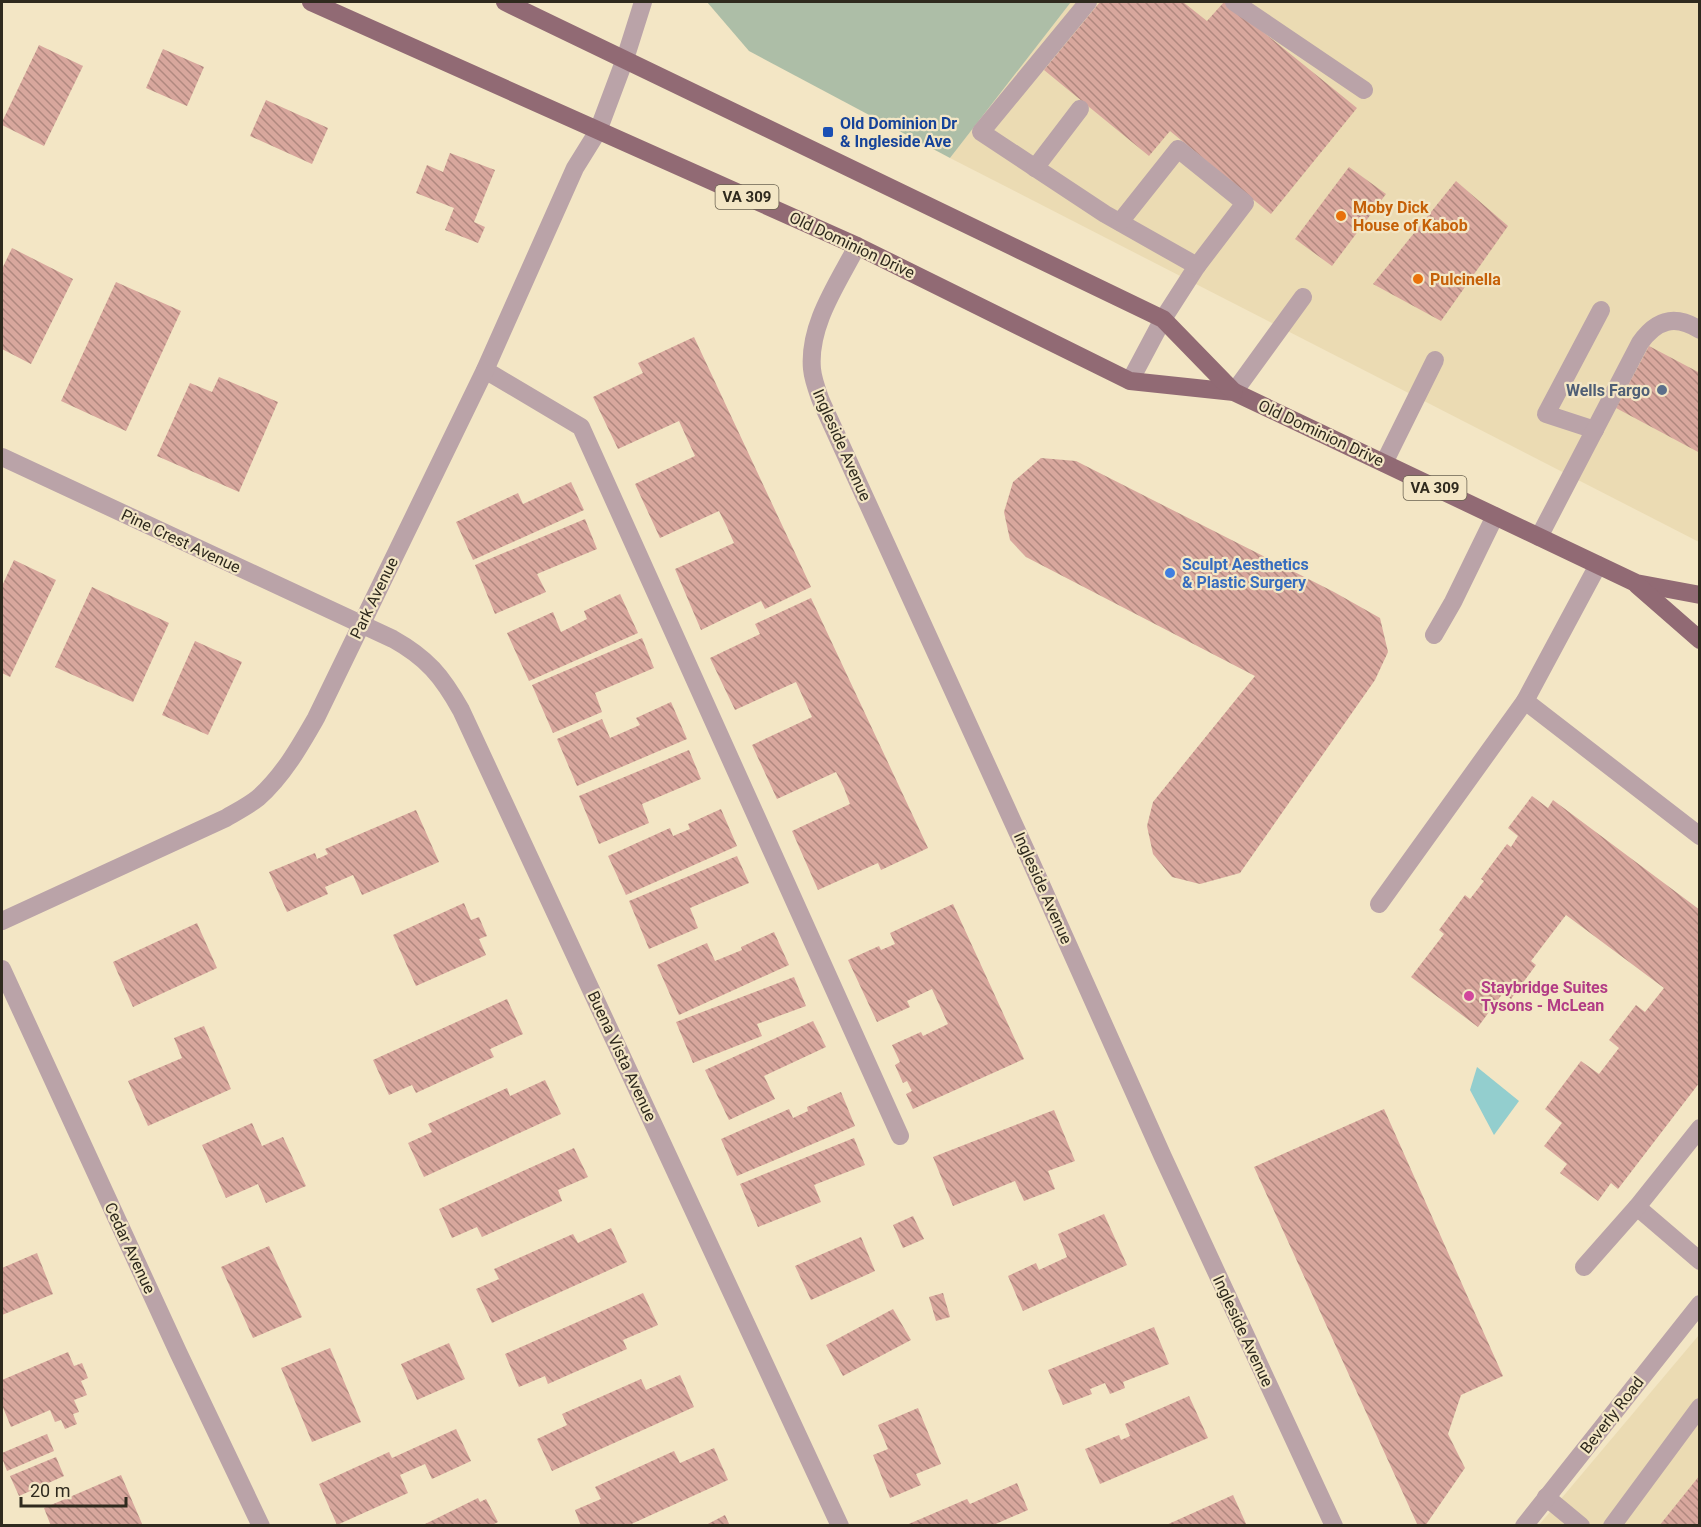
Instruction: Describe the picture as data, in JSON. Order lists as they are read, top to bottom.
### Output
{
  "streets": {
    "main road": ["VA 309", "Old Dominion Drive"],
    "street": [
      "Ingleside Avenue",
      "Pine Crest Avenue",
      "Park Avenue",
      "Buena Vista Avenue",
      "Cedar Avenue",
      "Beverly Road"
    ]
  },
  "crossings": [
    ["Old Dominion Drive", "Ingleside Avenue"],
    ["Old Dominion Drive", "Park Avenue"],
    ["Pine Crest Avenue", "Park Avenue"],
    ["Pine Crest Avenue", "Buena Vista Avenue"],
    ["Park Avenue", "Buena Vista Avenue"]
  ],
  "places": {
    "transit": ["Old Dominion Dr & Ingleside Ave"],
    "other": [
      "Moby Dick House of Kabob",
      "Pulcinella",
      "Wells Fargo",
      "Sculpt Aesthetics & Plastic Surgery",
      "Staybridge Suites Tysons - McLean"
    ]
  },
  "scale_bar": "20 m"
}
